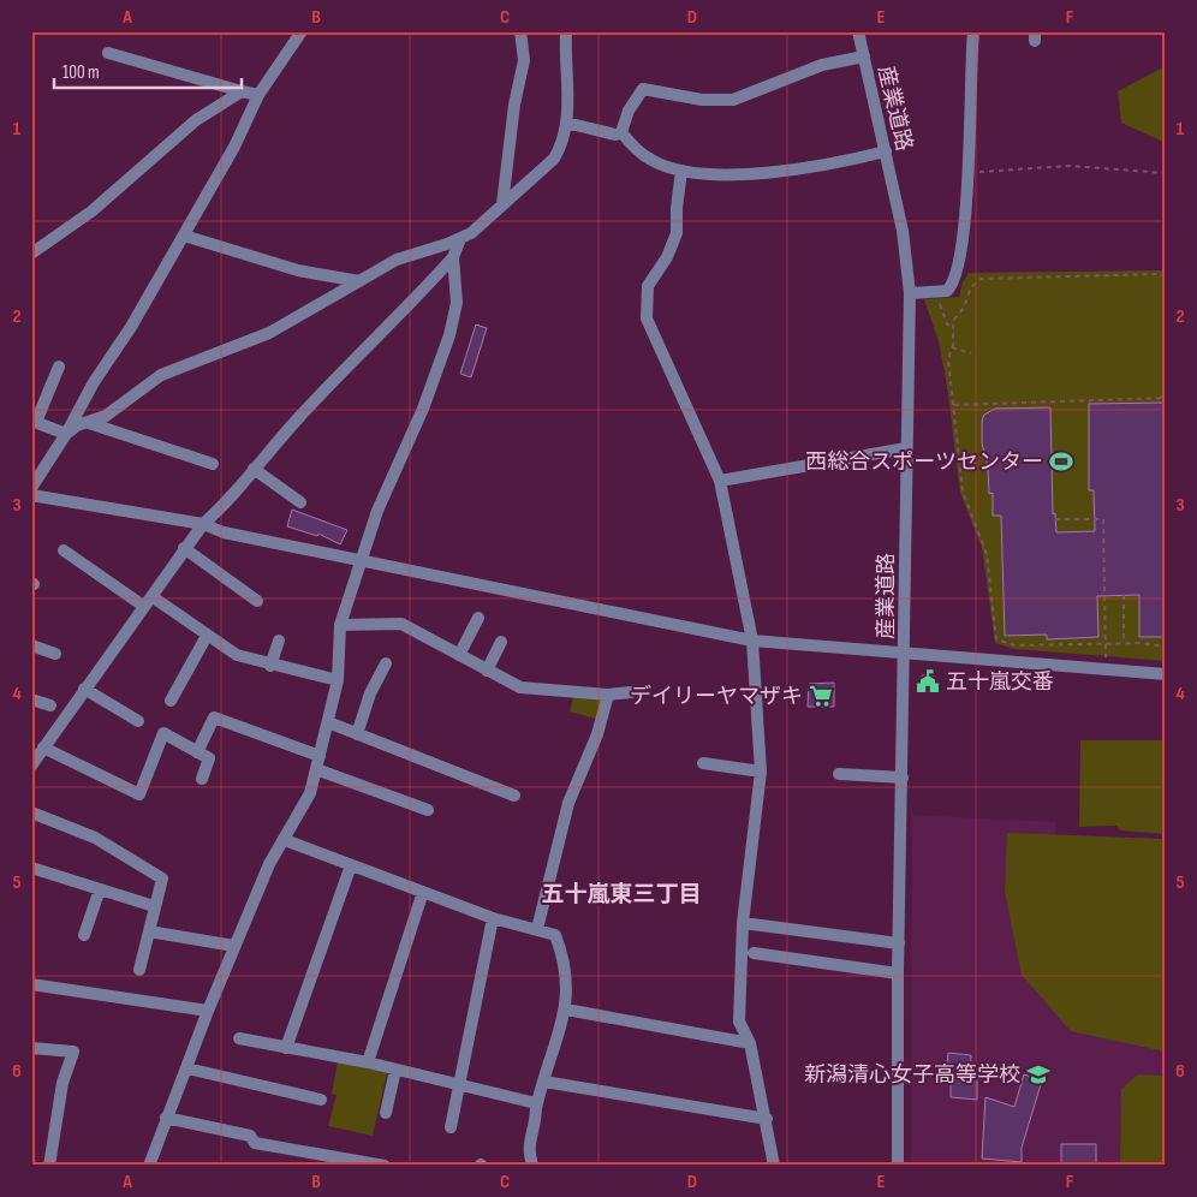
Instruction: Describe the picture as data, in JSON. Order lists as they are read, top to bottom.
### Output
{
  "streets": {
    "street": ["産業道路"]
  },
  "districts": ["五十嵐東三丁目"],
  "places": {
    "sports": ["西総合スポーツセンター"],
    "public building": ["五十嵐交番"],
    "supermarket": ["デイリーヤマザキ"],
    "school or university": ["新潟清心女子高等学校"]
  },
  "scale_bar": "100 m",
  "grid": {
    "columns": [
      "A",
      "B",
      "C",
      "D",
      "E",
      "F"
    ],
    "rows": [
      "1",
      "2",
      "3",
      "4",
      "5",
      "6"
    ]
  }
}
